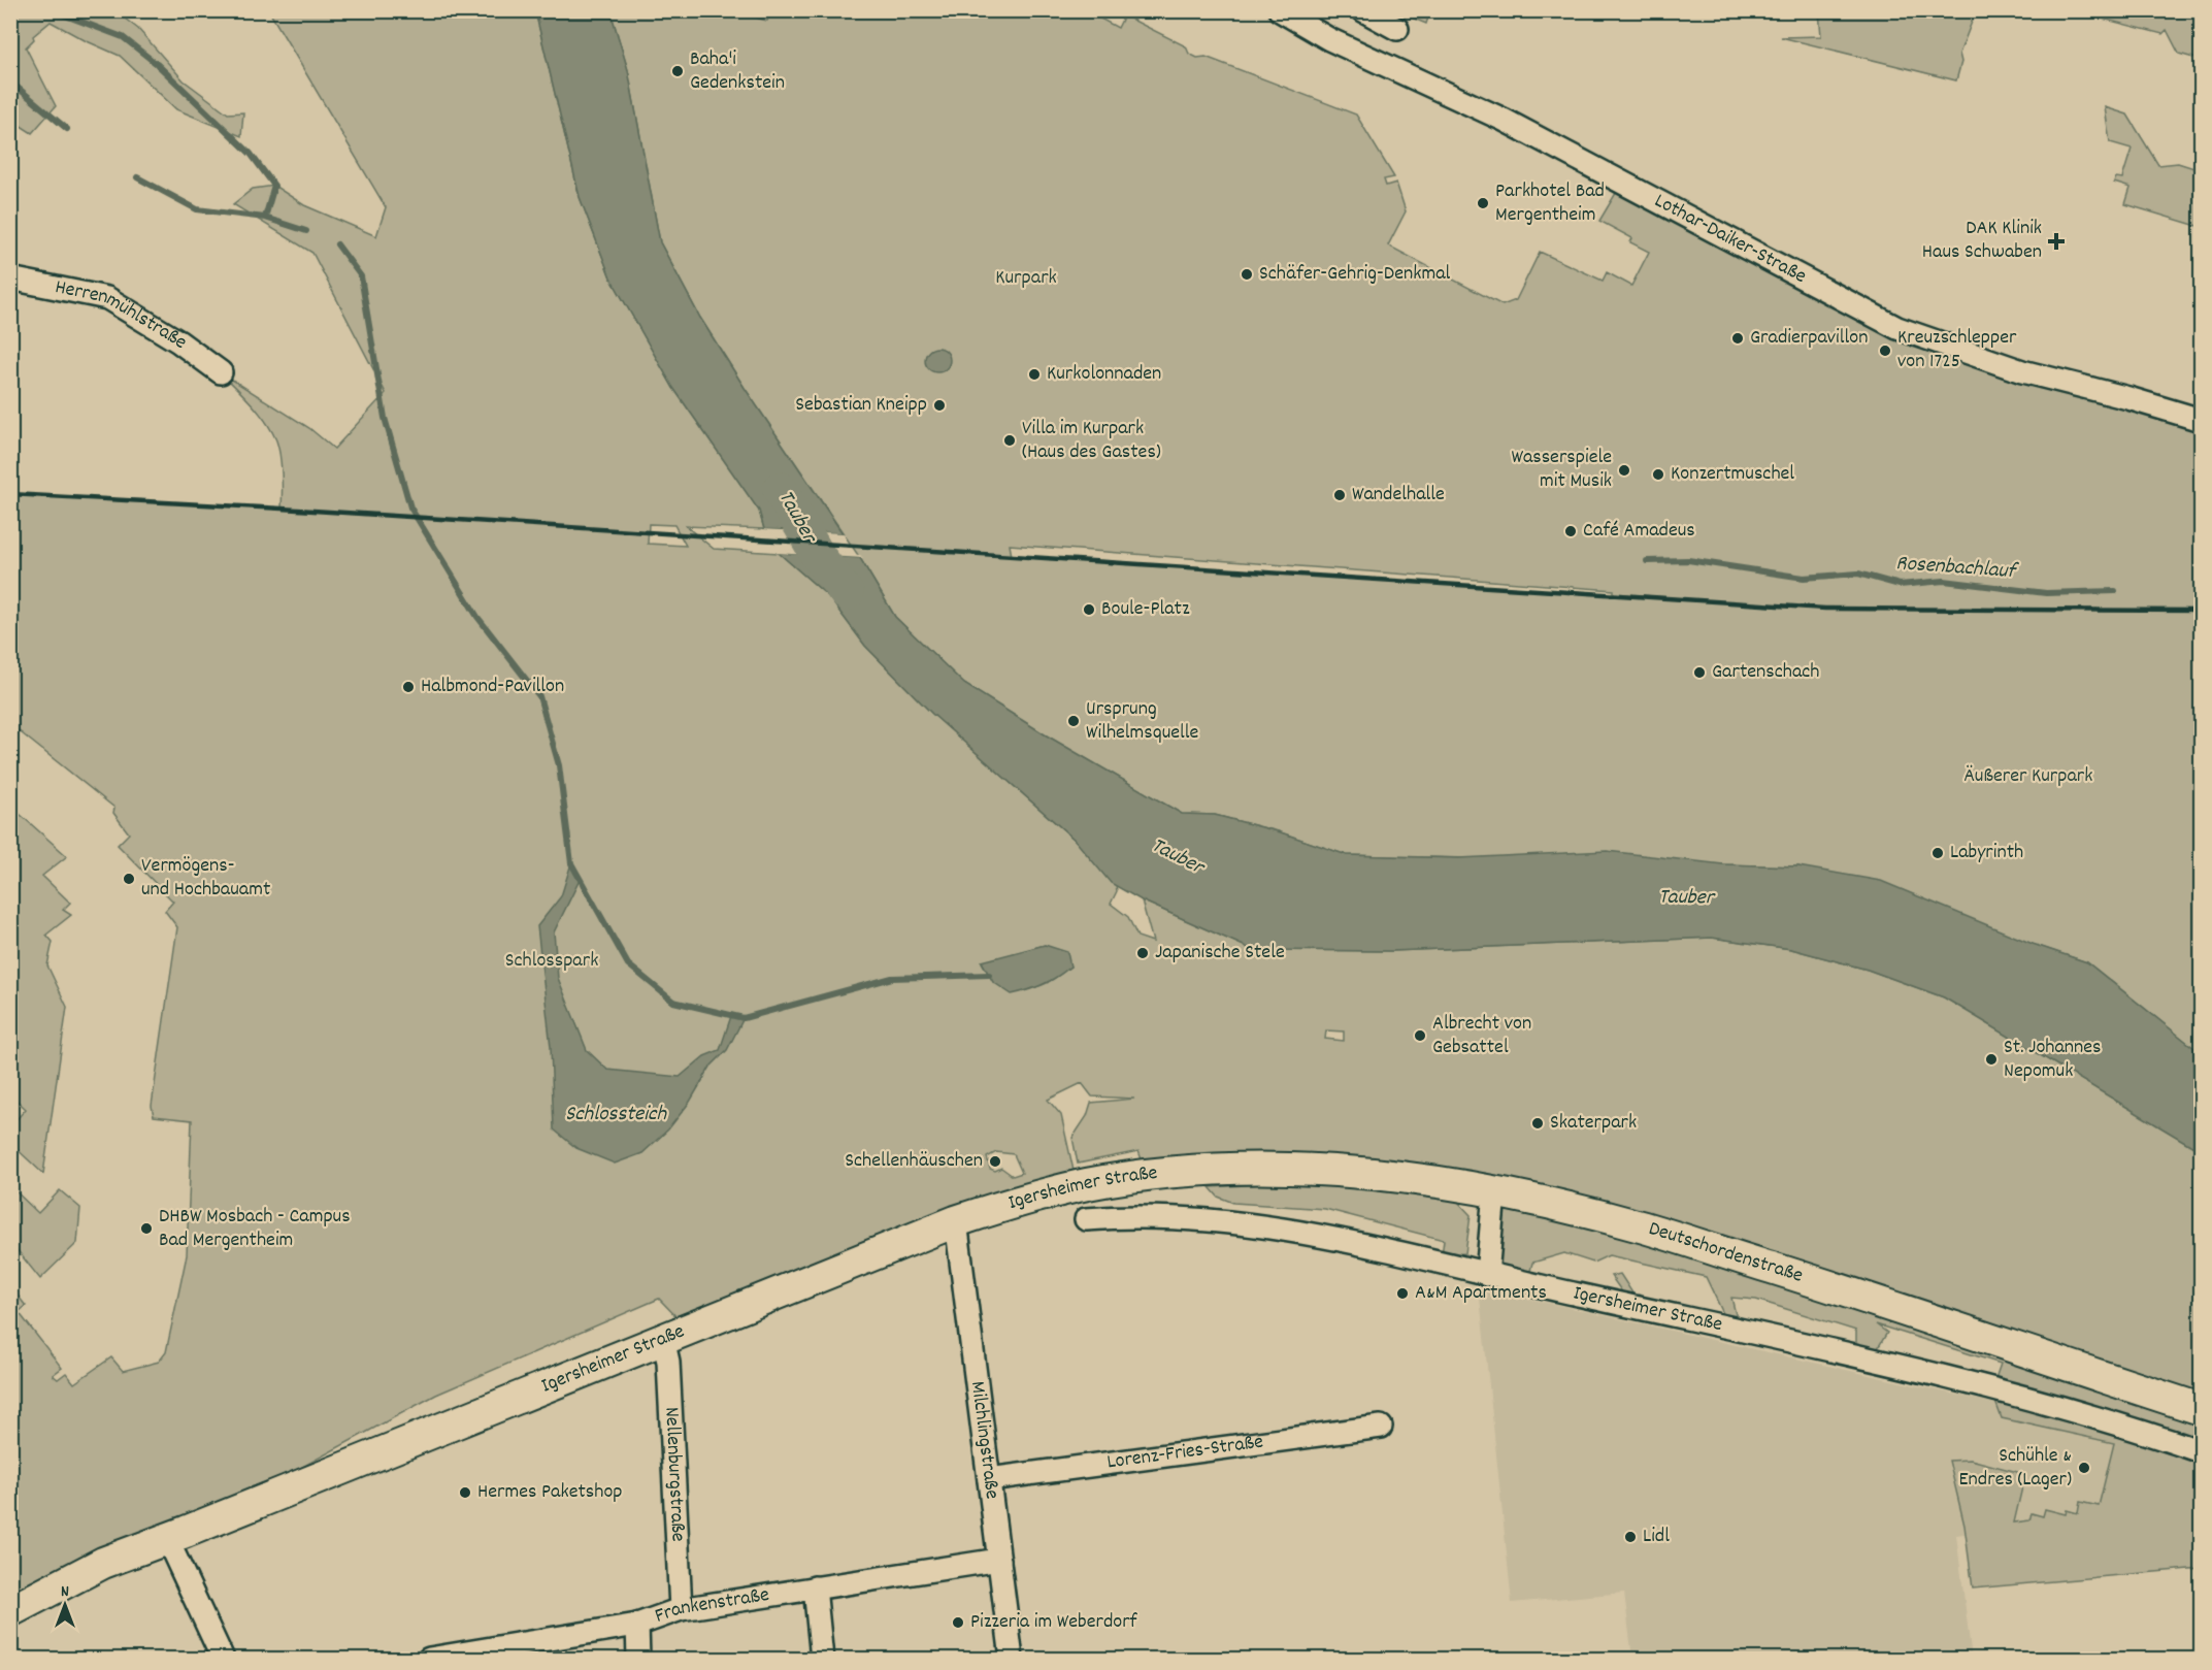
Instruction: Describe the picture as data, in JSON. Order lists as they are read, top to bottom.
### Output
{
  "streets": {
    "street": [
      "Lothar-Daiker-Straße",
      "Herrenmühlstraße",
      "Igersheimer Straße",
      "Deutschordenstraße",
      "Milchlingstraße",
      "Lorenz-Fries-Straße",
      "Nellenburgstraße",
      "Frankenstraße"
    ]
  },
  "crossings": [
    ["Igersheimer Straße", "Deutschordenstraße"],
    ["Igersheimer Straße", "Milchlingstraße"],
    ["Igersheimer Straße", "Nellenburgstraße"],
    ["Milchlingstraße", "Lorenz-Fries-Straße"],
    ["Milchlingstraße", "Frankenstraße"],
    ["Nellenburgstraße", "Frankenstraße"]
  ],
  "water": ["Tauber", "Rosenbachlauf", "Schlossteich"],
  "parks": ["Kurpark", "Äußerer Kurpark", "Schlosspark"],
  "places": {
    "other": [
      "Baha'i Gedenkstein",
      "Parkhotel Bad Mergentheim",
      "Schäfer-Gehrig-Denkmal",
      "Gradierpavillon",
      "Kreuzschlepper von 1725",
      "Kurkolonnaden",
      "Sebastian Kneipp",
      "Villa im Kurpark (Haus des Gastes)",
      "Wasserspiele mit Musik",
      "Konzertmuschel",
      "Wandelhalle",
      "Café Amadeus",
      "Boule-Platz",
      "Gartenschach",
      "Halbmond-Pavillon",
      "Ursprung Wilhelmsquelle",
      "Labyrinth",
      "Vermögens- und Hochbauamt",
      "Japanische Stele",
      "Albrecht von Gebsattel",
      "St. Johannes Nepomuk",
      "Skaterpark",
      "Schellenhäuschen",
      "DHBW Mosbach - Campus Bad Mergentheim",
      "A&M Apartments",
      "Schühle & Endres (Lager)",
      "Hermes Paketshop",
      "Lidl",
      "Pizzeria im Weberdorf"
    ],
    "health": ["DAK Klinik Haus Schwaben"]
  },
  "north": "top"
}
